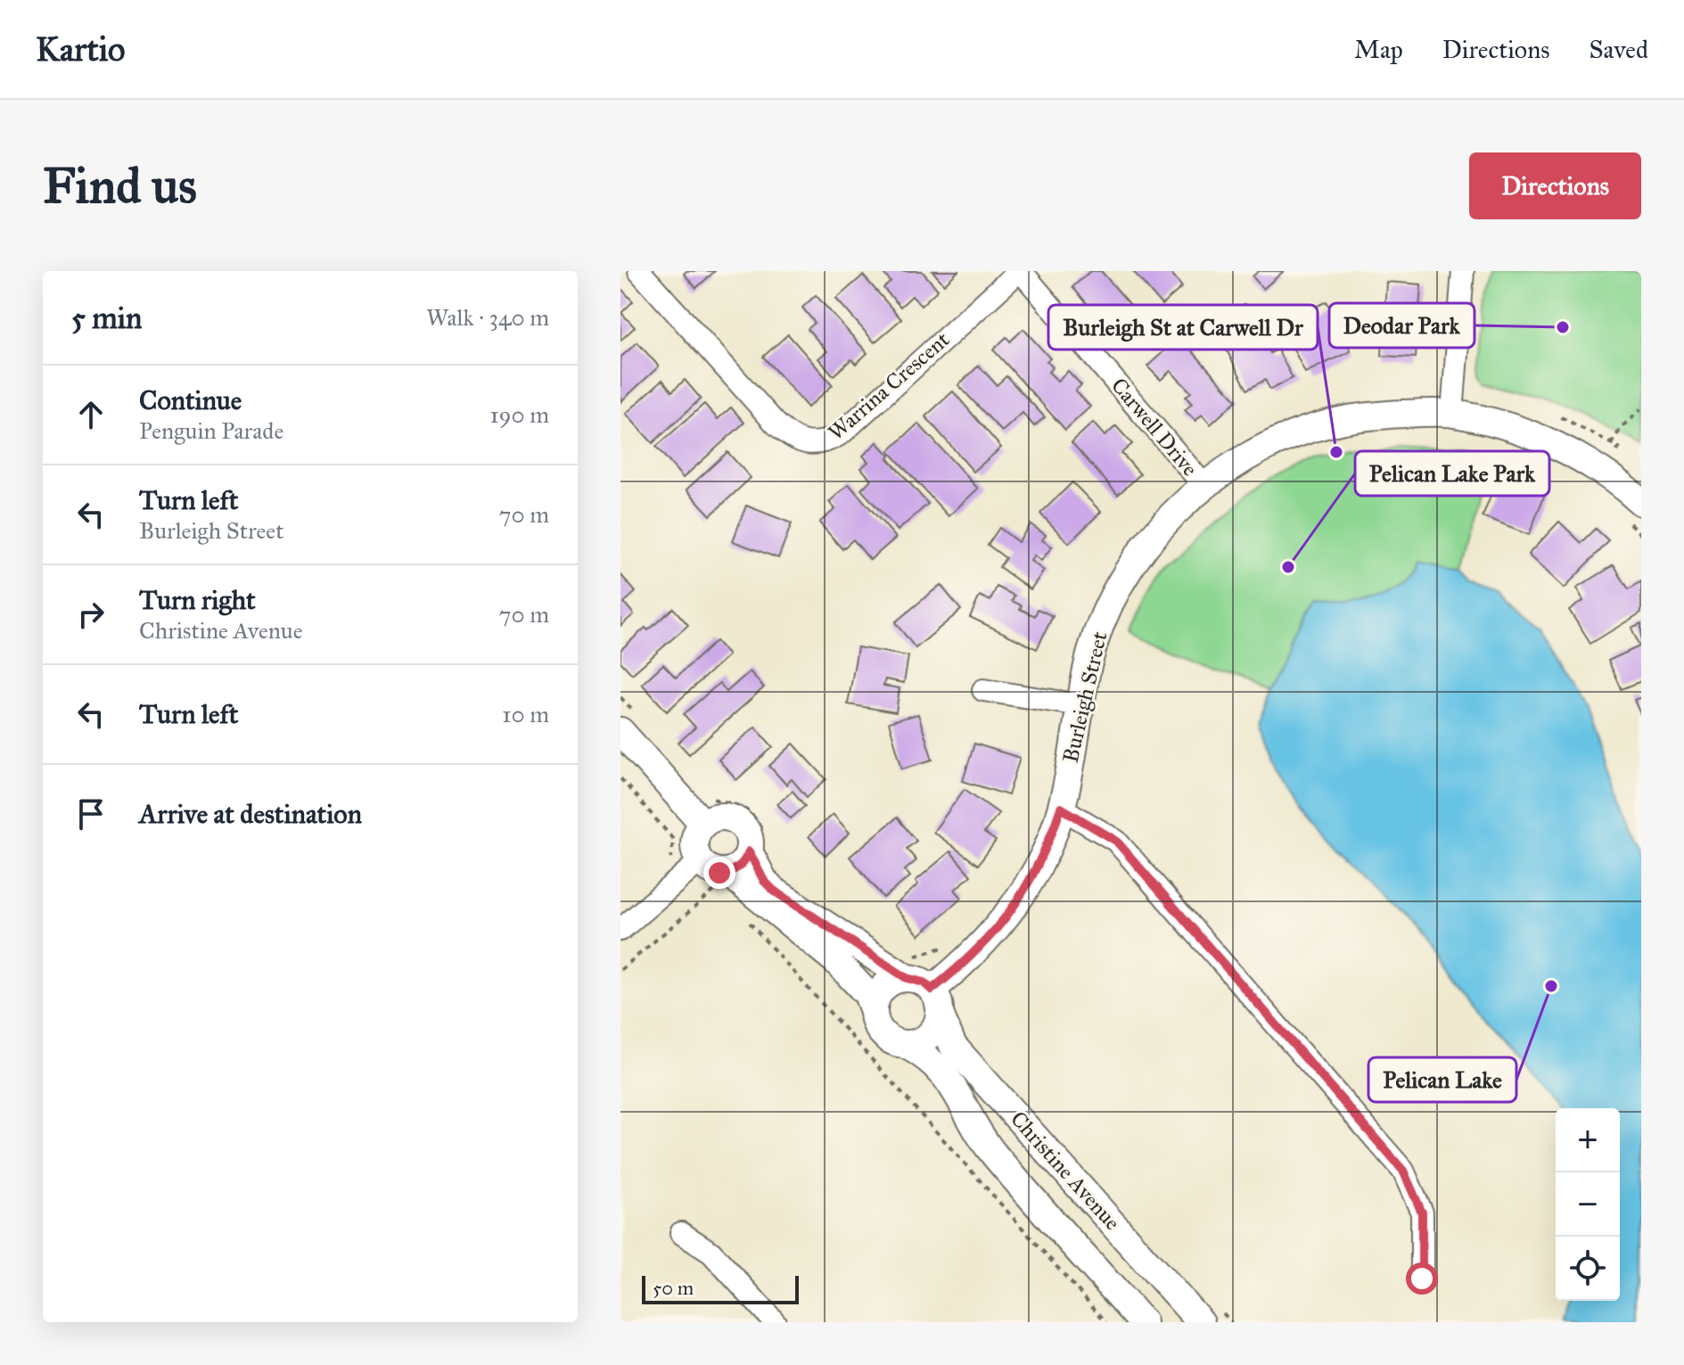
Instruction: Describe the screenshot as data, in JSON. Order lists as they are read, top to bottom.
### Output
{
  "streets": {
    "street": [
      "Warrina Crescent",
      "Carwell Drive",
      "Burleigh Street",
      "Christine Avenue"
    ]
  },
  "crossings": [
    ["Warrina Crescent", "Carwell Drive"],
    ["Carwell Drive", "Burleigh Street"],
    ["Burleigh Street", "Christine Avenue"]
  ],
  "places": [
    "Deodar Park",
    "Burleigh St at Carwell Dr",
    "Pelican Lake Park",
    "Pelican Lake"
  ],
  "scale_bar": "50 m",
  "page": {
    "header": "Kartio",
    "nav": ["Map", "Directions", "Saved"],
    "buttons": "Directions",
    "title": "Find us",
    "heading": ["5 min", "Walk · 340 m"],
    "list": [
      ["Continue", "Penguin Parade", "190 m"],
      ["Turn left", "Burleigh Street", "70 m"],
      ["Turn right", "Christine Avenue", "70 m"],
      ["Turn left", "10 m"],
      "Arrive at destination"
    ],
    "map_buttons": ["+", "−"],
    "scale": "50 m"
  }
}
